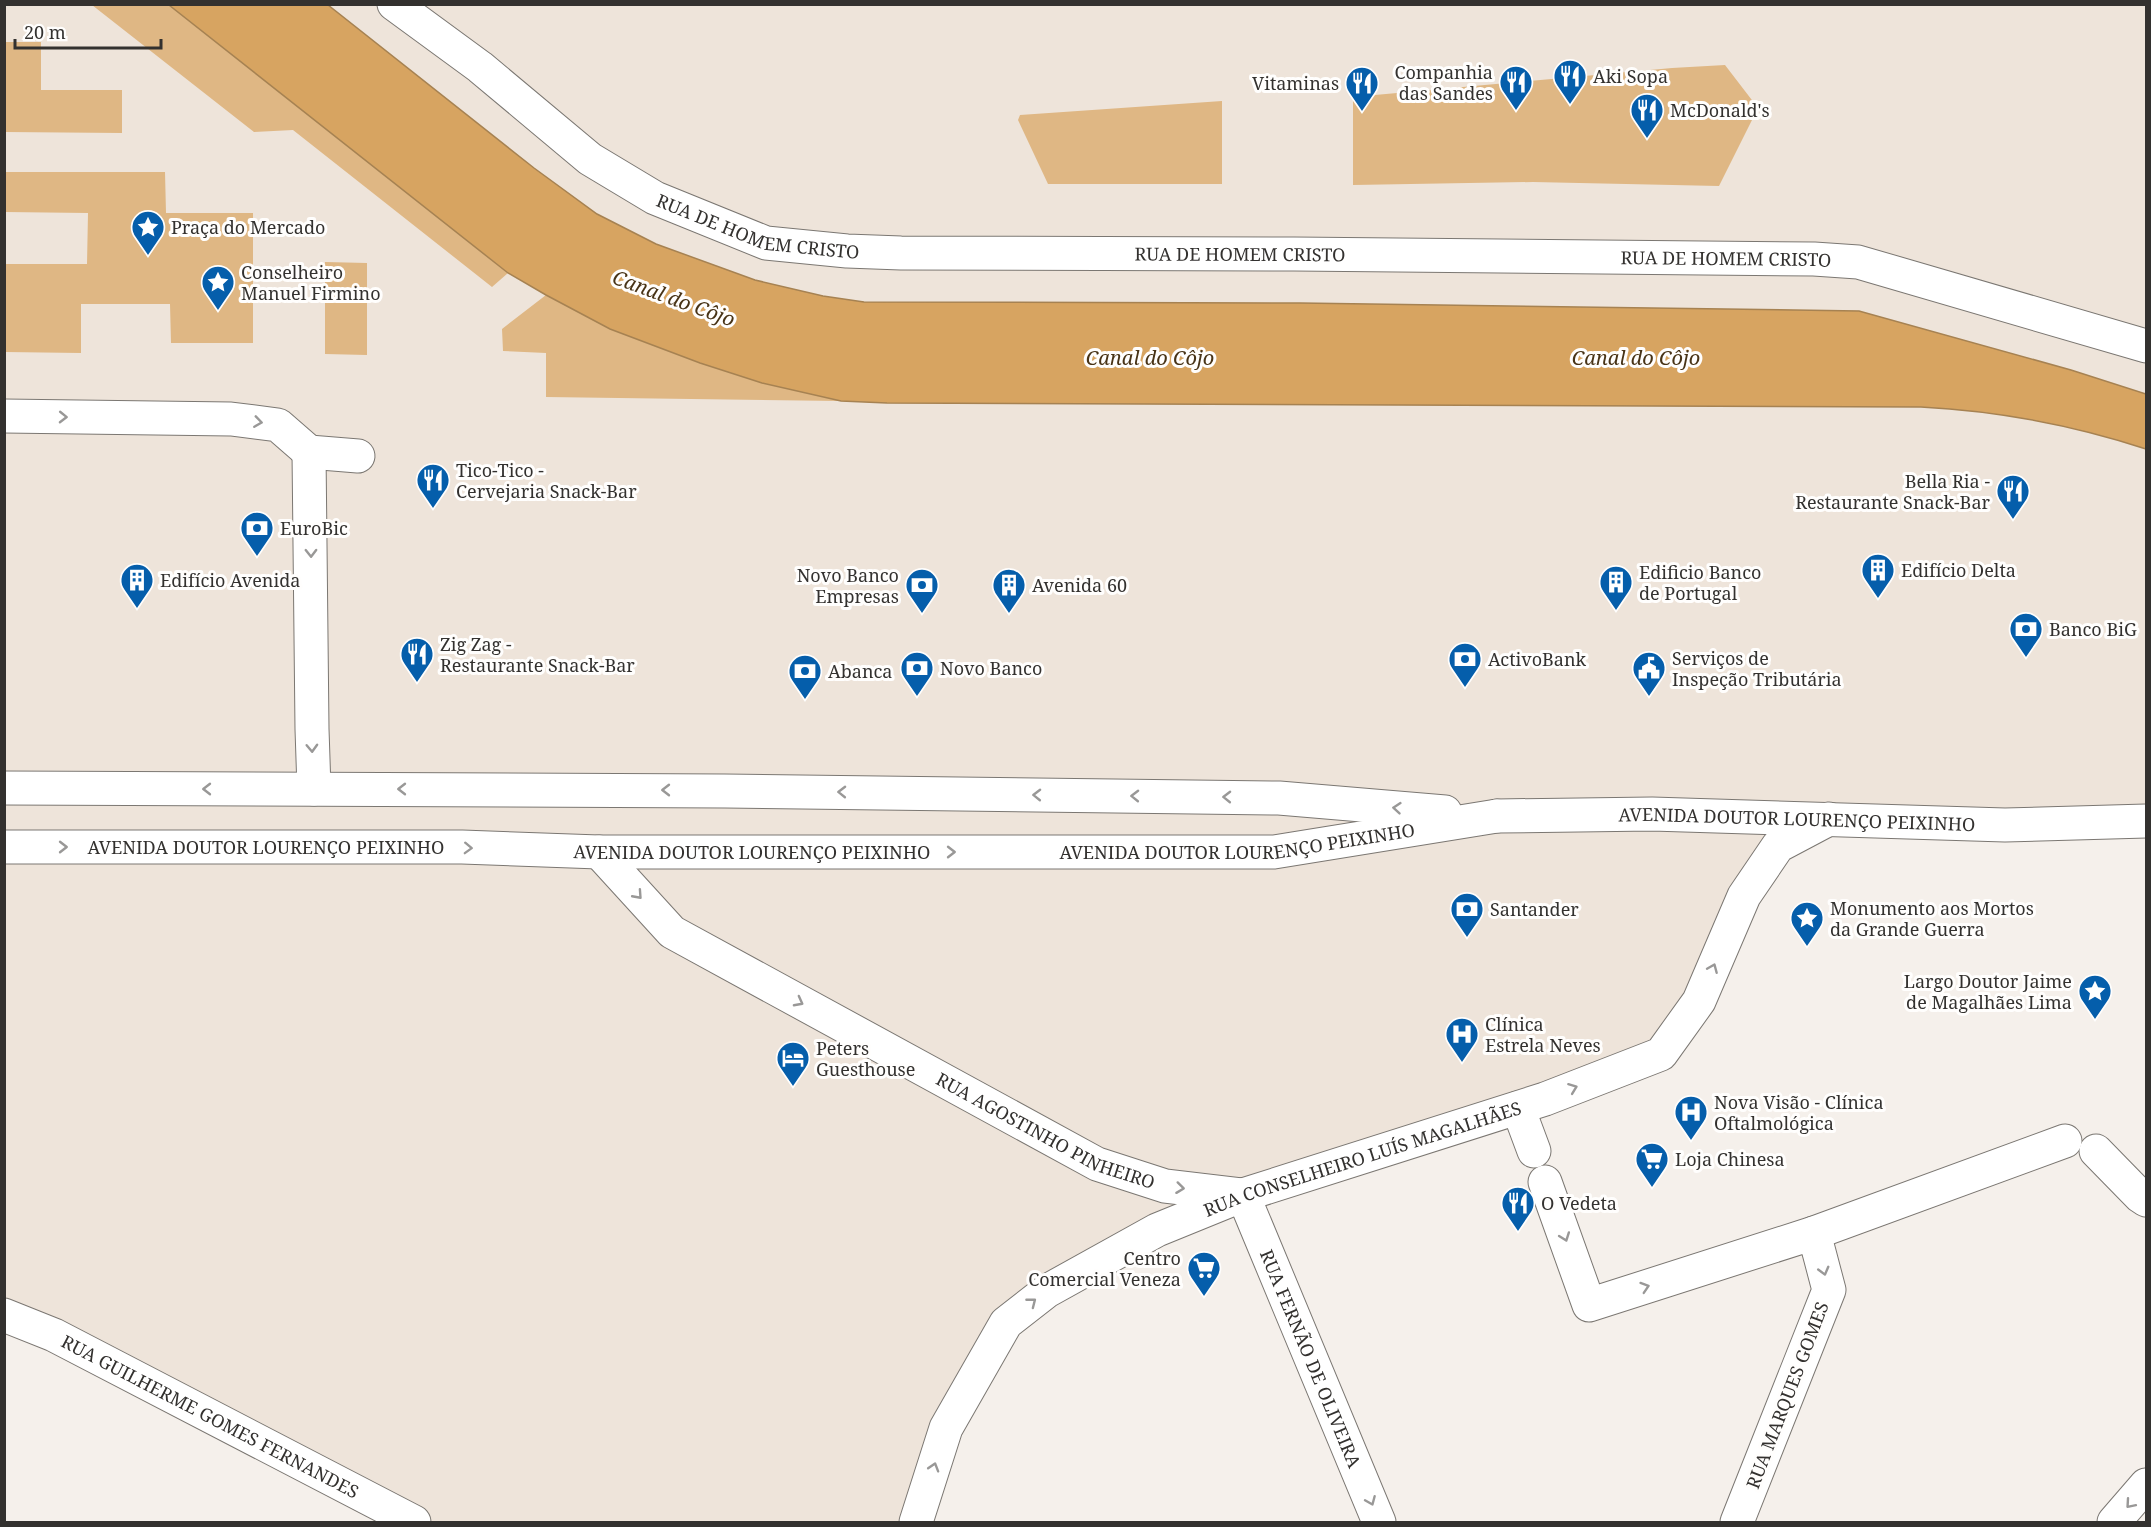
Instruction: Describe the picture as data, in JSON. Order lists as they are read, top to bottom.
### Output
{
  "streets": {
    "street": [
      "RUA DE HOMEM CRISTO",
      "AVENIDA DOUTOR LOURENÇO PEIXINHO",
      "RUA AGOSTINHO PINHEIRO",
      "RUA CONSELHEIRO LUÍS MAGALHÃES",
      "RUA FERNÃO DE OLIVEIRA",
      "RUA MARQUES GOMES",
      "RUA GUILHERME GOMES FERNANDES"
    ]
  },
  "crossings": [
    ["AVENIDA DOUTOR LOURENÇO PEIXINHO", "RUA AGOSTINHO PINHEIRO"],
    ["AVENIDA DOUTOR LOURENÇO PEIXINHO", "RUA CONSELHEIRO LUÍS MAGALHÃES"],
    ["RUA AGOSTINHO PINHEIRO", "RUA CONSELHEIRO LUÍS MAGALHÃES"],
    ["RUA AGOSTINHO PINHEIRO", "RUA FERNÃO DE OLIVEIRA"],
    ["RUA CONSELHEIRO LUÍS MAGALHÃES", "RUA FERNÃO DE OLIVEIRA"]
  ],
  "one_way": [
    "RUA AGOSTINHO PINHEIRO",
    "RUA CONSELHEIRO LUÍS MAGALHÃES",
    "RUA FERNÃO DE OLIVEIRA",
    "RUA MARQUES GOMES"
  ],
  "water": ["Canal do Côjo"],
  "places": {
    "restaurant": [
      "Aki Sopa",
      "Companhia das Sandes",
      "Vitaminas",
      "McDonald's",
      "Tico-Tico - Cervejaria Snack-Bar",
      "Bella Ria - Restaurante Snack-Bar",
      "Zig Zag - Restaurante Snack-Bar",
      "O Vedeta"
    ],
    "place": [
      "Praça do Mercado",
      "Conselheiro Manuel Firmino",
      "Monumento aos Mortos da Grande Guerra",
      "Largo Doutor Jaime de Magalhães Lima"
    ],
    "bank": [
      "EuroBic",
      "Novo Banco Empresas",
      "Banco BiG",
      "ActivoBank",
      "Novo Banco",
      "Abanca",
      "Santander"
    ],
    "building": [
      "Edifício Delta",
      "Edifício Avenida",
      "Edificio Banco de Portugal",
      "Avenida 60"
    ],
    "public building": ["Serviços de Inspeção Tributária"],
    "hospital": ["Clínica Estrela Neves", "Nova Visão - Clínica Oftalmológica"],
    "hotel": ["Peters Guesthouse"],
    "supermarket": ["Loja Chinesa", "Centro Comercial Veneza"]
  },
  "scale_bar": "20 m"
}
